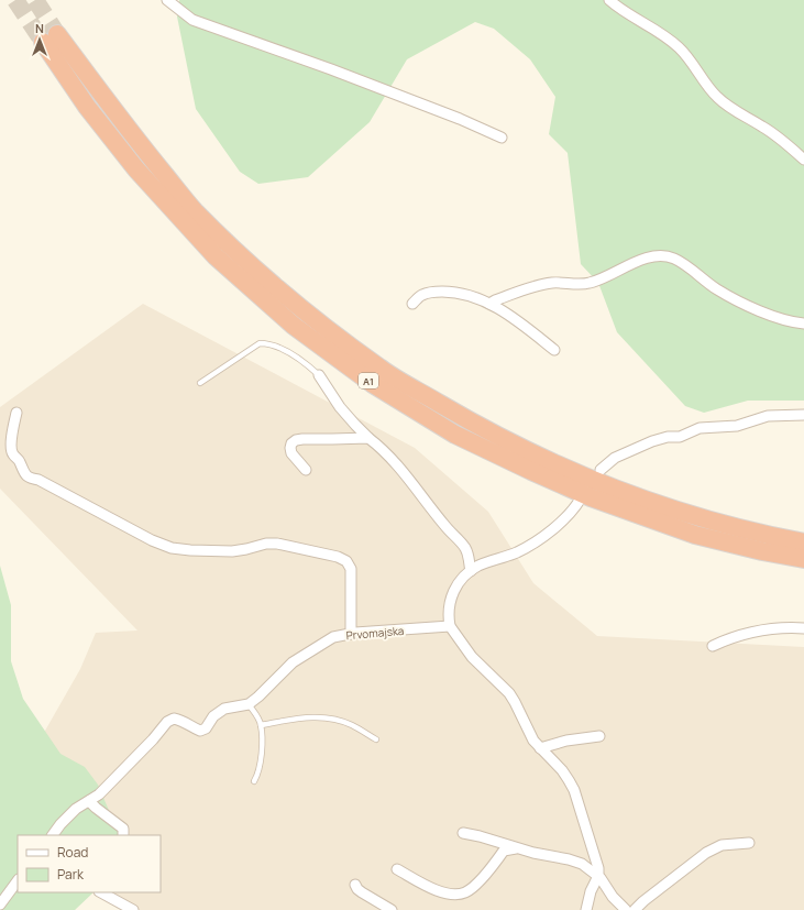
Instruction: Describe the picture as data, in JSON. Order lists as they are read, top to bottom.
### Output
{
  "streets": {
    "highway": ["A1"],
    "street": ["Prvomajska"]
  },
  "legend": ["Road", "Park"],
  "north": "top"
}
